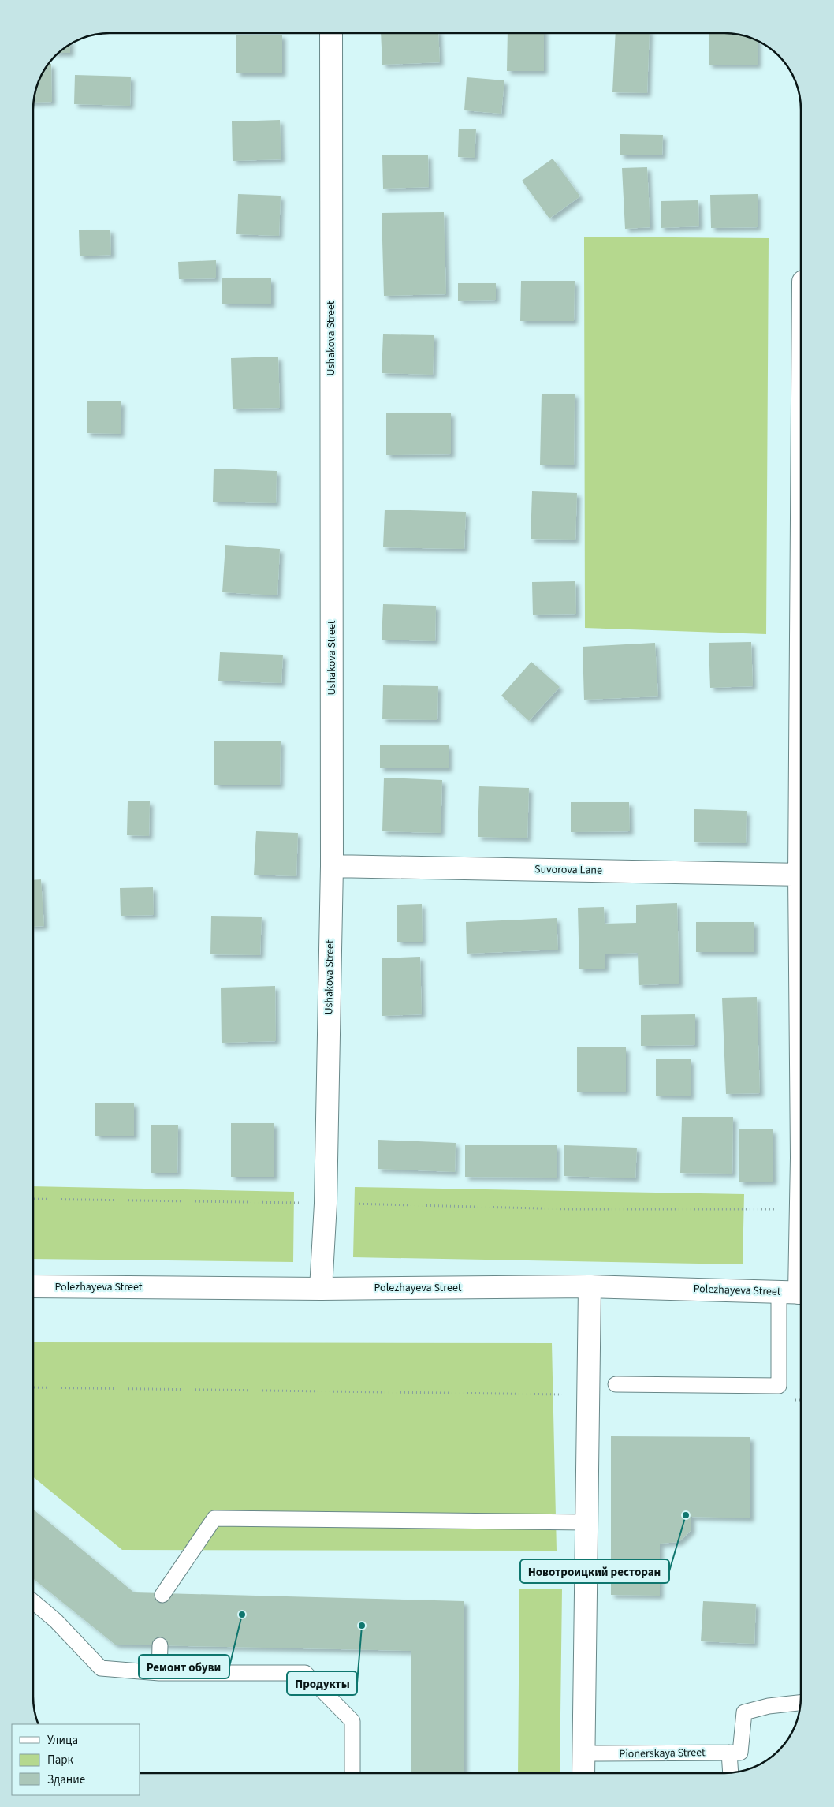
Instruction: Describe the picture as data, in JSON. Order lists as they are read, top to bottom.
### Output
{
  "streets": {
    "street": ["Ushakova Street", "Suvorova Lane", "Polezhayeva Street"],
    "lane": ["Pionerskaya Street"]
  },
  "crossings": [
    ["Ushakova Street", "Suvorova Lane"],
    ["Ushakova Street", "Polezhayeva Street"]
  ],
  "places": ["Новотроицкий ресторан", "Ремонт обуви", "Продукты"],
  "legend": ["Улица", "Парк", "Здание"]
}
